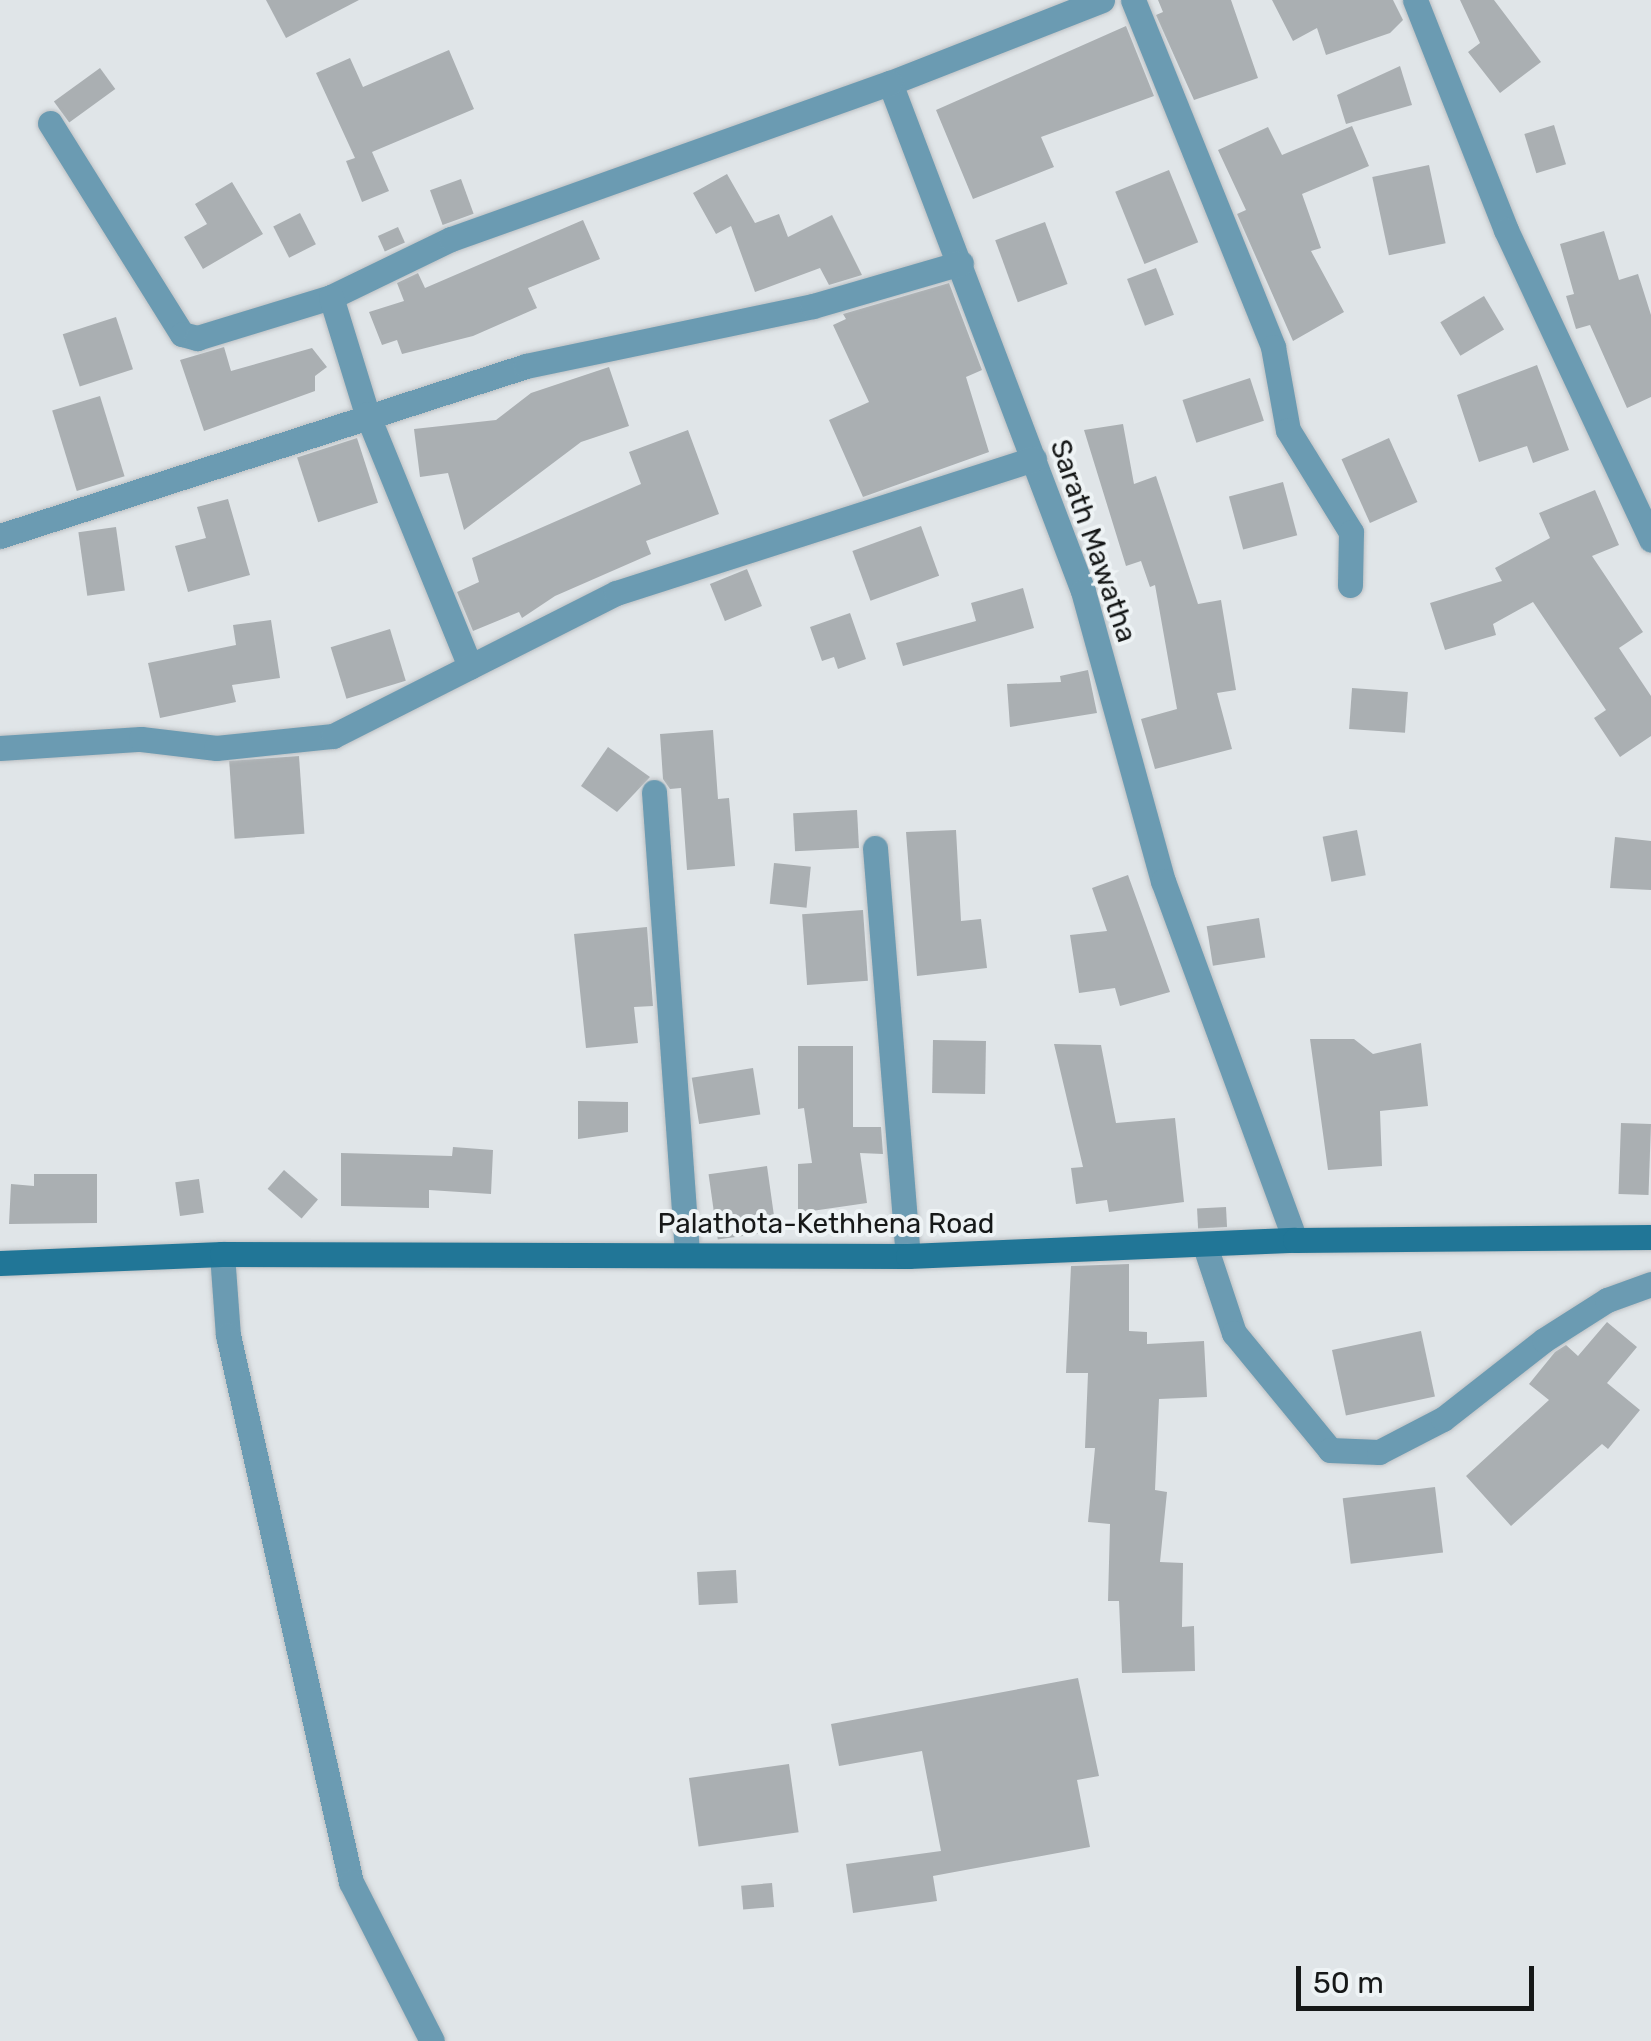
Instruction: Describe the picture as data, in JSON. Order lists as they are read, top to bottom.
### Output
{
  "streets": {
    "street": ["Sarath Mawatha", "Palathota-Kethhena Road"]
  },
  "crossings": [
    ["Sarath Mawatha", "Palathota-Kethhena Road"]
  ],
  "scale_bar": "50 m"
}
